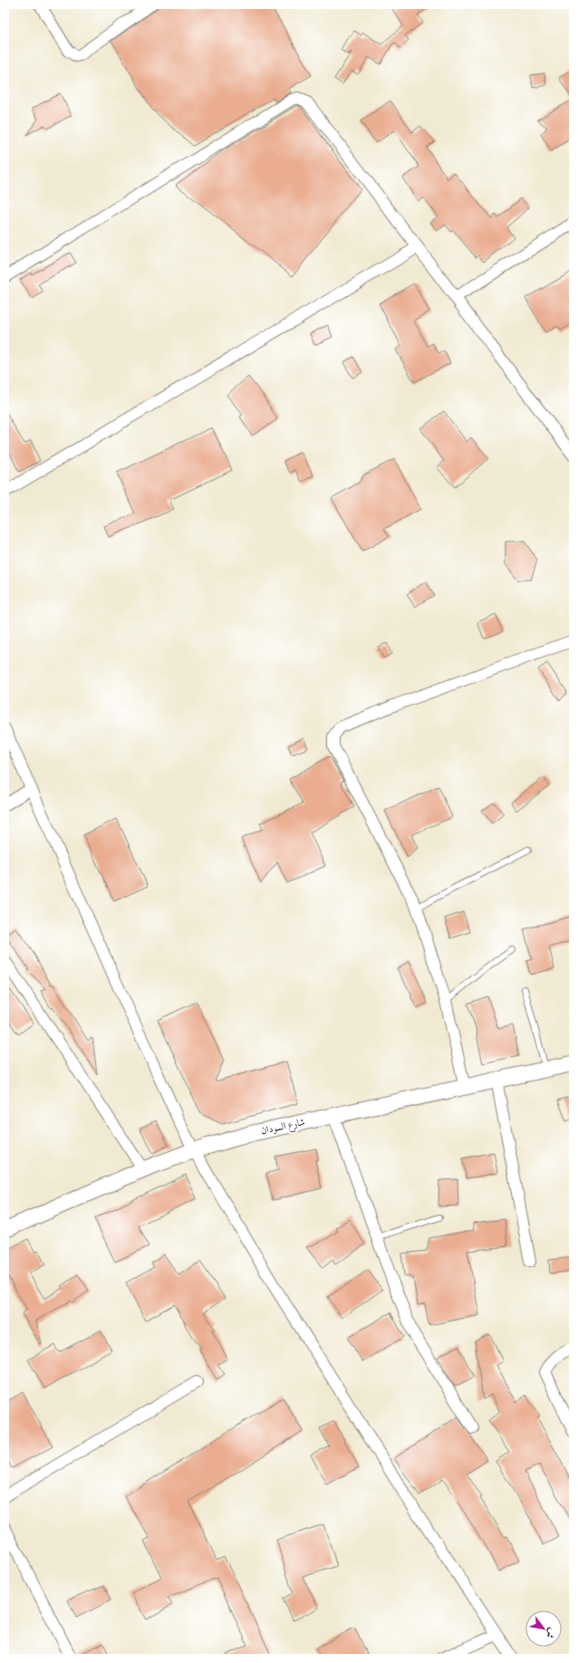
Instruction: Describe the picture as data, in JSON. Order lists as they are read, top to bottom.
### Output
{
  "streets": {
    "main road": ["شارع السودان"]
  },
  "north": "bottom right"
}
